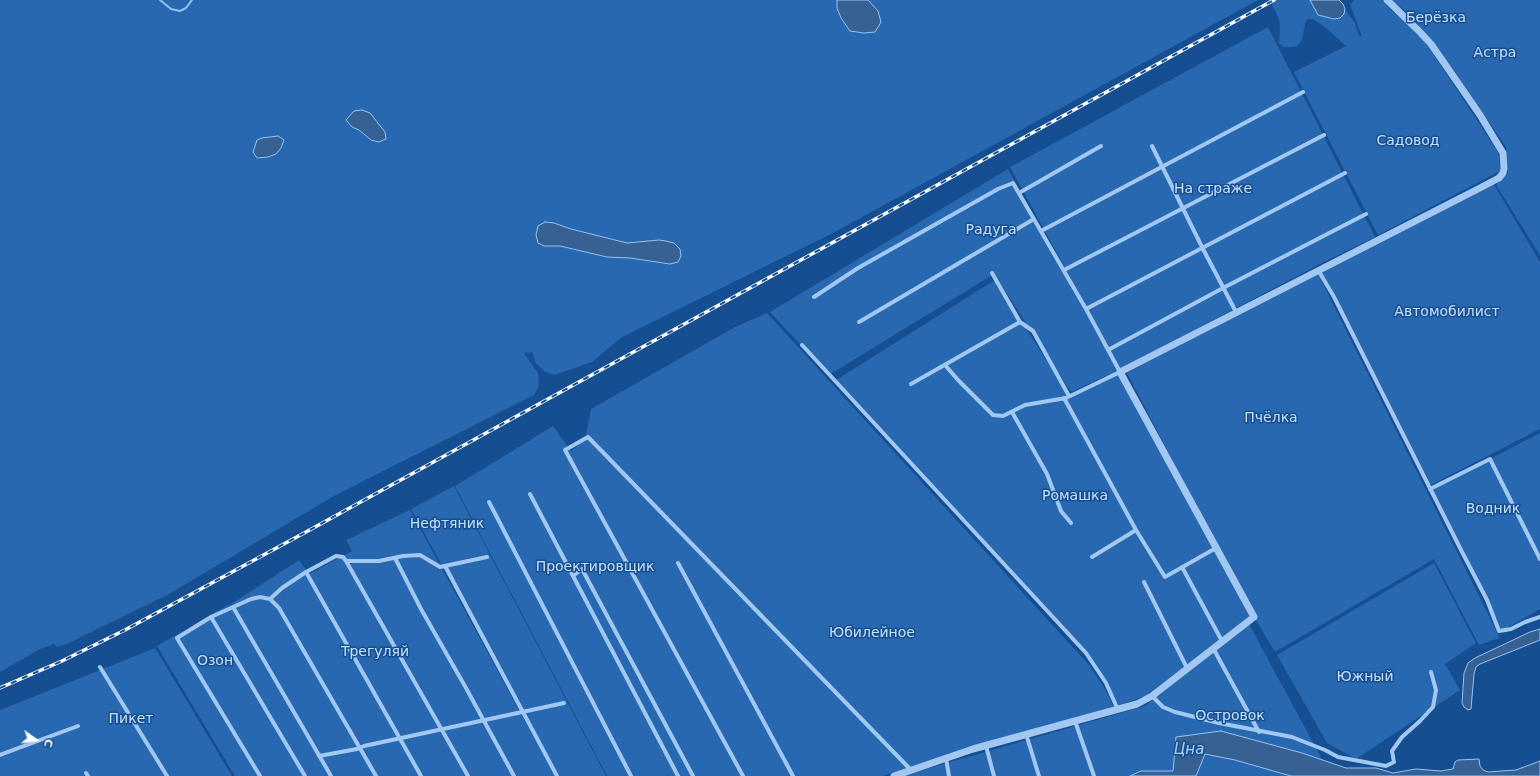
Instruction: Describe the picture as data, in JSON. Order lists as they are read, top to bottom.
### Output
{
  "water": ["Цна"],
  "parks": [
    "Берёзка",
    "Астра",
    "Садовод",
    "На страже",
    "Радуга",
    "Автомобилист",
    "Пчёлка",
    "Ромашка",
    "Водник",
    "Нефтяник",
    "Проектировщик",
    "Юбилейное",
    "Трегуляй",
    "Озон",
    "Южный",
    "Островок",
    "Пикет"
  ],
  "north": "right"
}
